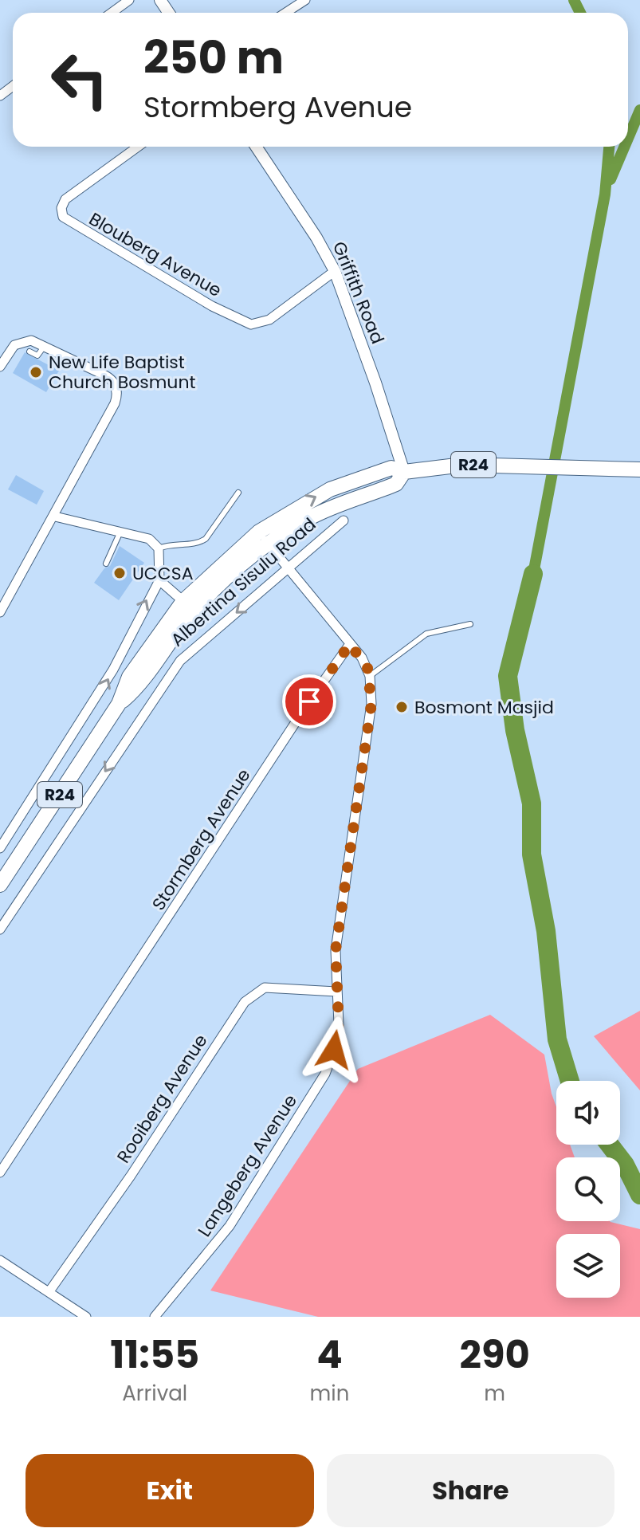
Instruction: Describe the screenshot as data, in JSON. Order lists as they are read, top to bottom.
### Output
{
  "streets": {
    "main road": ["R24", "Albertina Sisulu Road"],
    "street": [
      "Blouberg Avenue",
      "Griffith Road",
      "Stormberg Avenue",
      "Rooiberg Avenue",
      "Langeberg Avenue"
    ]
  },
  "crossings": [
    ["Blouberg Avenue", "Griffith Road"],
    ["Griffith Road", "Albertina Sisulu Road"],
    ["Stormberg Avenue", "Langeberg Avenue"],
    ["Rooiberg Avenue", "Langeberg Avenue"]
  ],
  "places": ["New Life Baptist Church Bosmunt", "UCCSA", "Bosmont Masjid"],
  "page": {
    "turn": ["250 m", "Stormberg Avenue"],
    "eta": [
      "11:55",
      "Arrival",
      "4",
      "min",
      "290",
      "m"
    ],
    "buttons": ["Exit", "Share"]
  }
}
